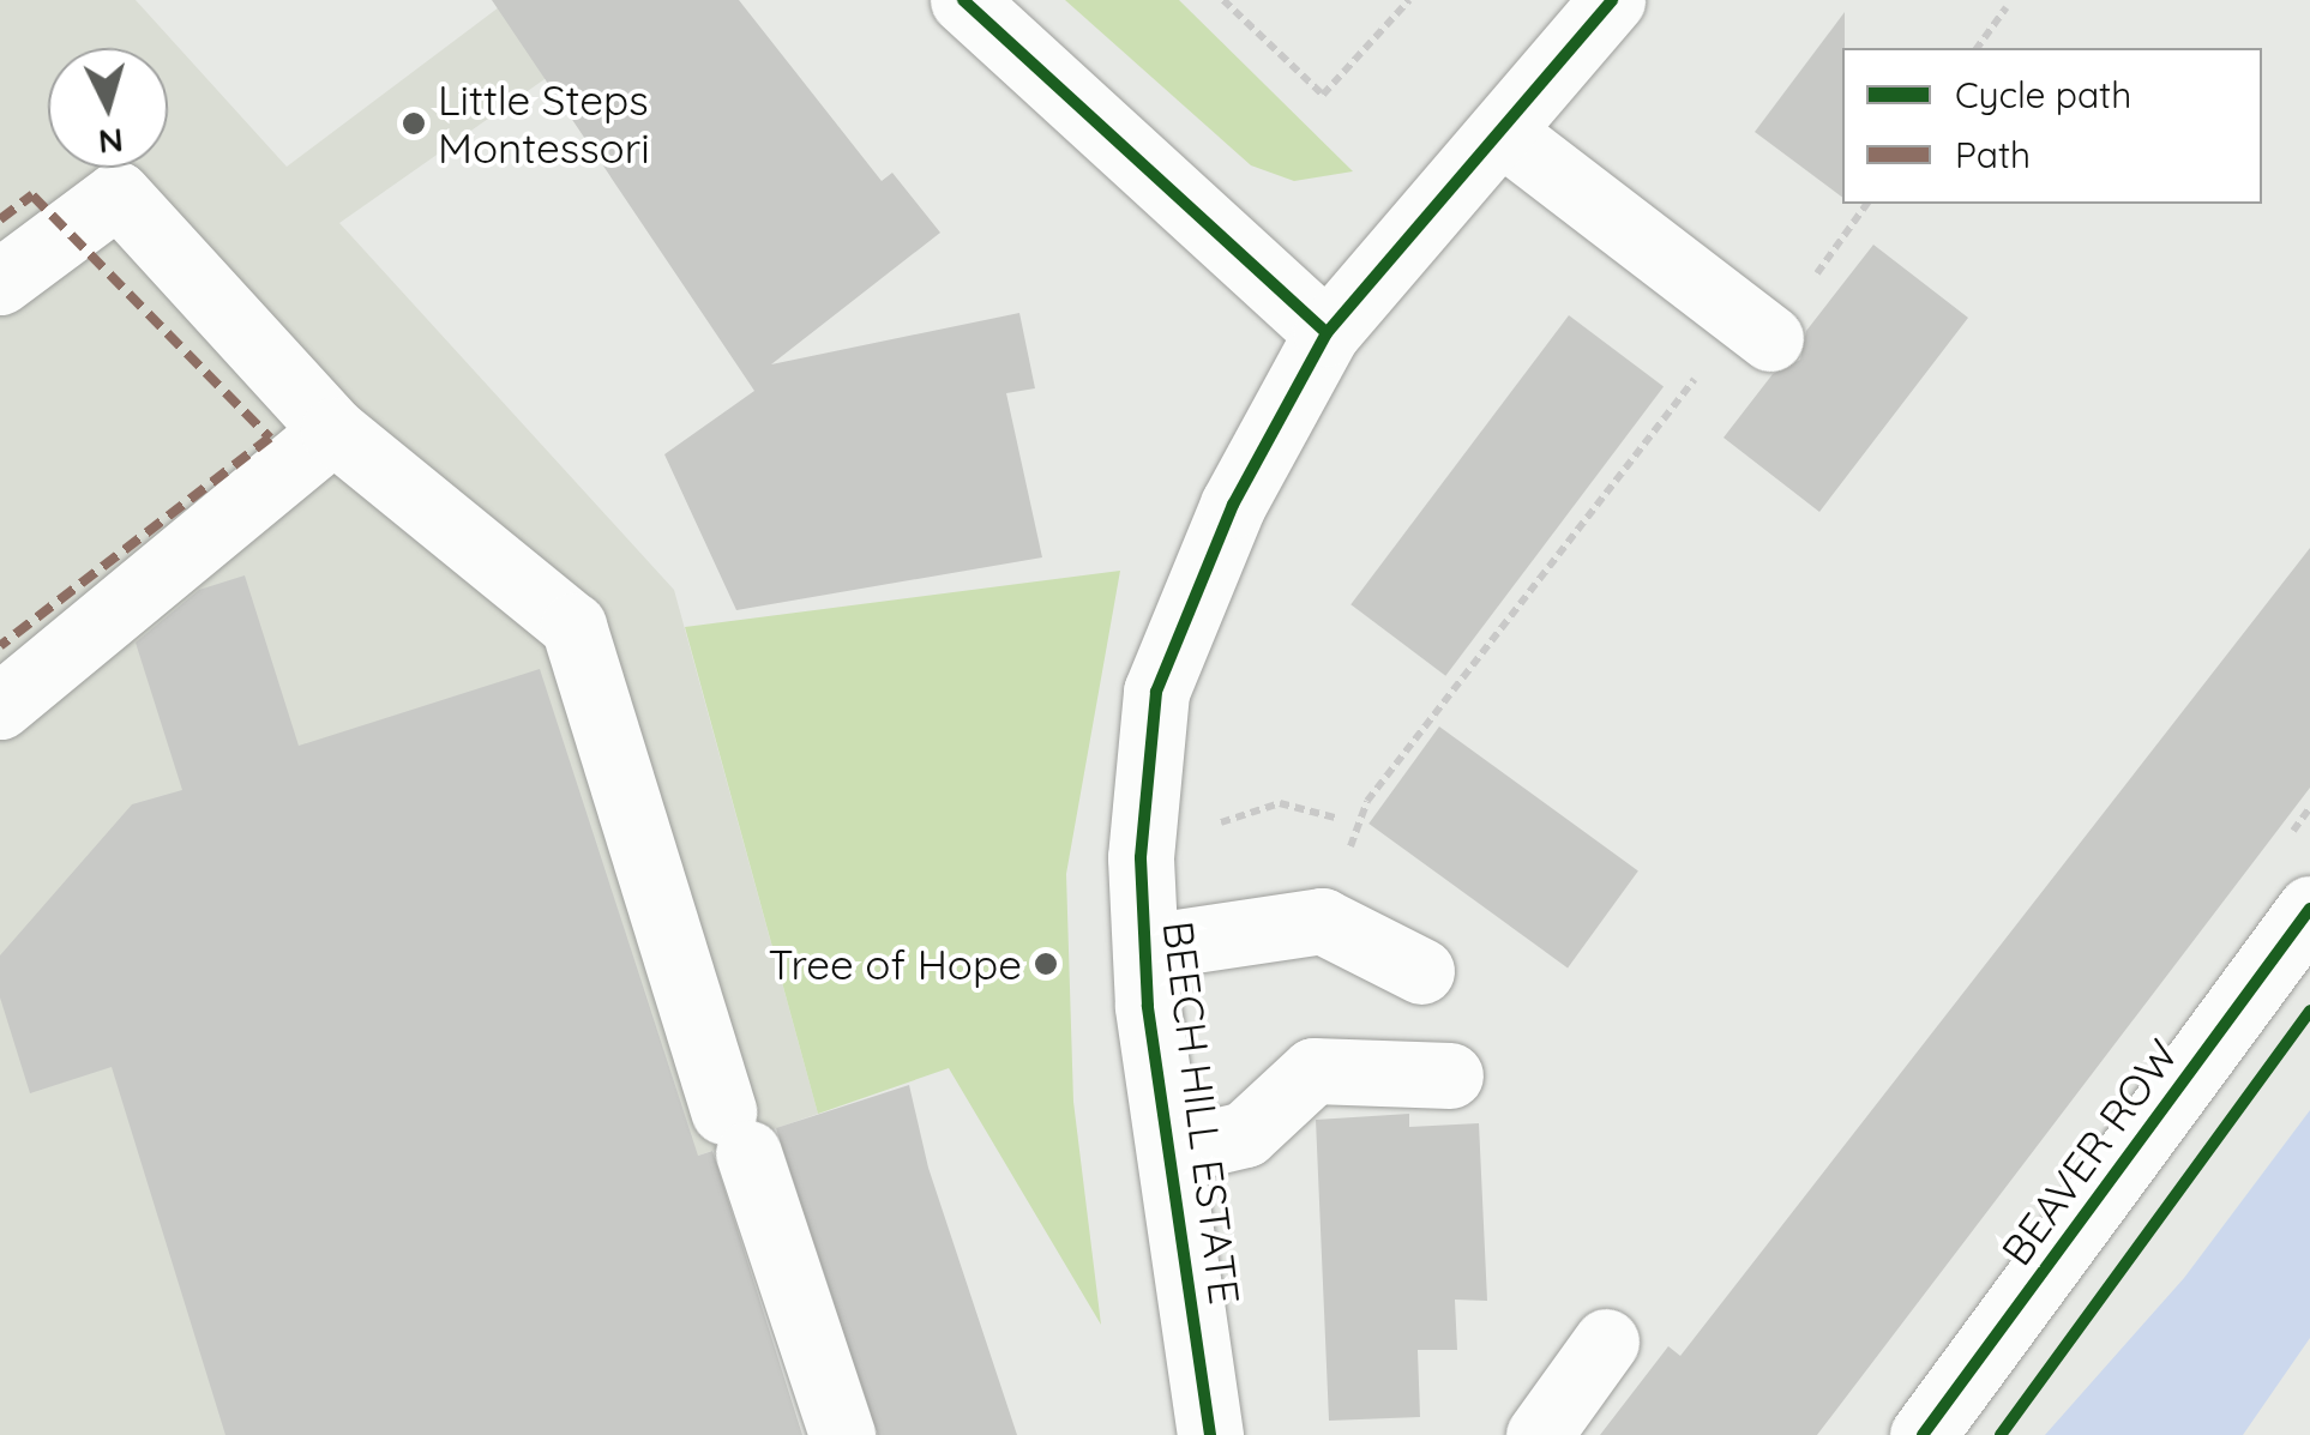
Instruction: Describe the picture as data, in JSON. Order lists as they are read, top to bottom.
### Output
{
  "streets": {
    "street": ["BEECH HILL ESTATE", "BEAVER ROW"]
  },
  "places": ["Little Steps Montessori", "Tree of Hope"],
  "legend": ["Cycle path", "Path"],
  "north": "bottom"
}
